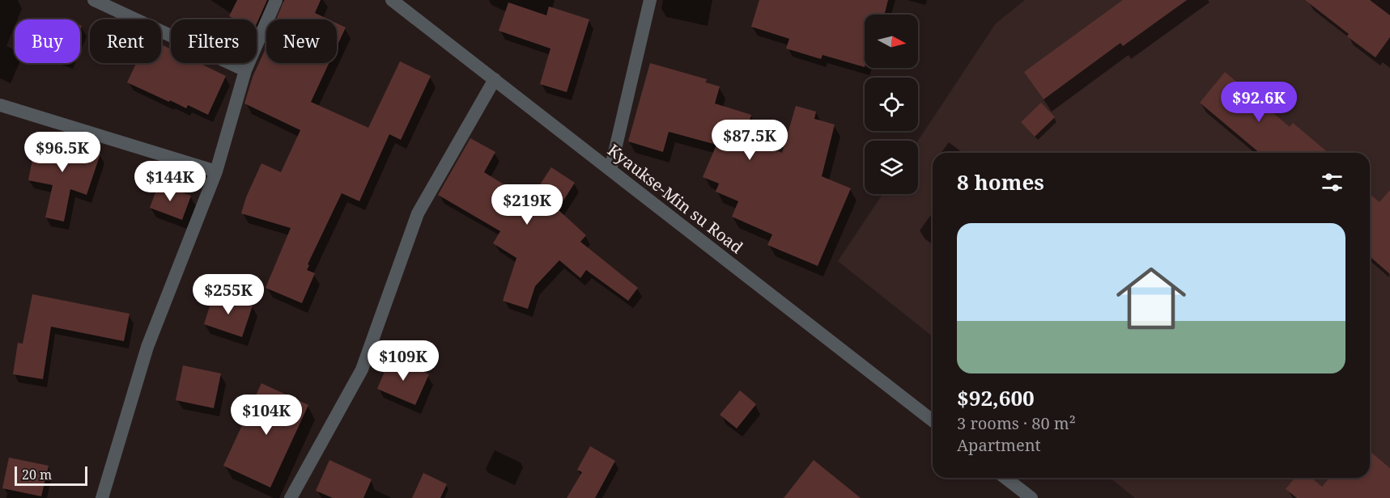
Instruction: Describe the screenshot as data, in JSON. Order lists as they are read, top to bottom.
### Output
{
  "streets": {
    "street": ["Kyaukse-Min su Road"]
  },
  "scale_bar": "20 m",
  "north": "right",
  "page": {
    "chip": [
      "Buy",
      "Rent",
      "Filters",
      "New"
    ],
    "price": [
      "$92.6K",
      "$87.5K",
      "$96.5K",
      "$144K",
      "$219K",
      "$255K",
      "$109K",
      "$104K"
    ],
    "heading": "8 homes",
    "list": [
      {
        "name": "$92,600",
        "note": "3 rooms · 80 m² · Apartment"
      }
    ],
    "scale": "20 m"
  }
}
